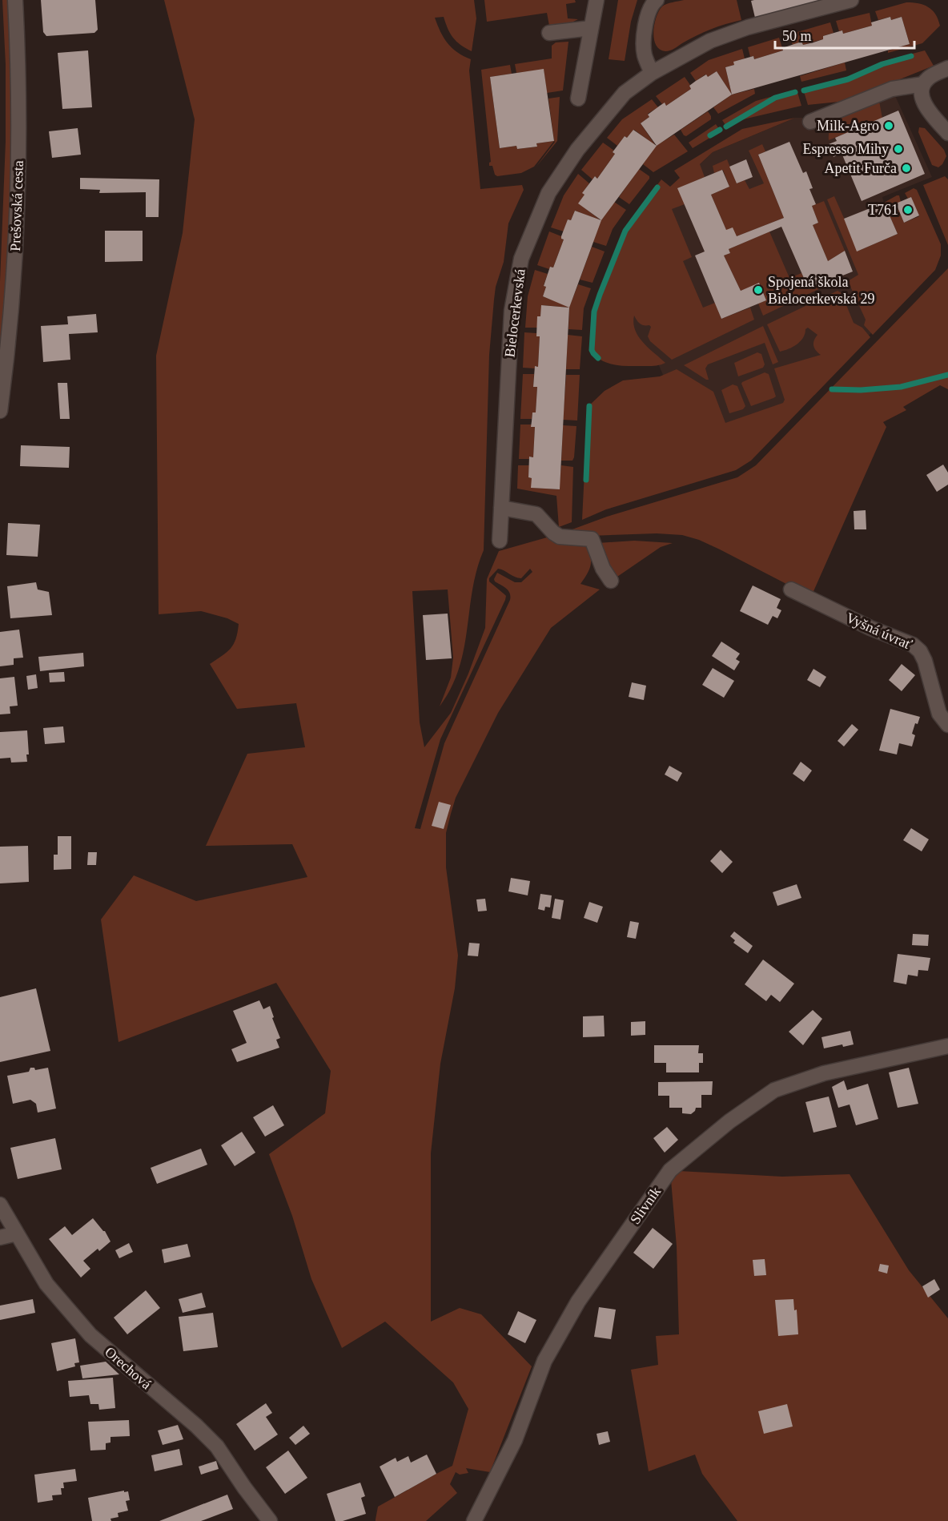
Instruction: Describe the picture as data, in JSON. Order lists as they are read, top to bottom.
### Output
{
  "streets": {
    "street": [
      "Prešovská cesta",
      "Bielocerkevská",
      "Vyšná úvrať",
      "Slivník",
      "Orechová"
    ]
  },
  "places": [
    "Milk-Agro",
    "Espresso Mihy",
    "Apetit Furča",
    "T761",
    "Spojená škola Bielocerkevská 29"
  ],
  "scale_bar": "50 m"
}
